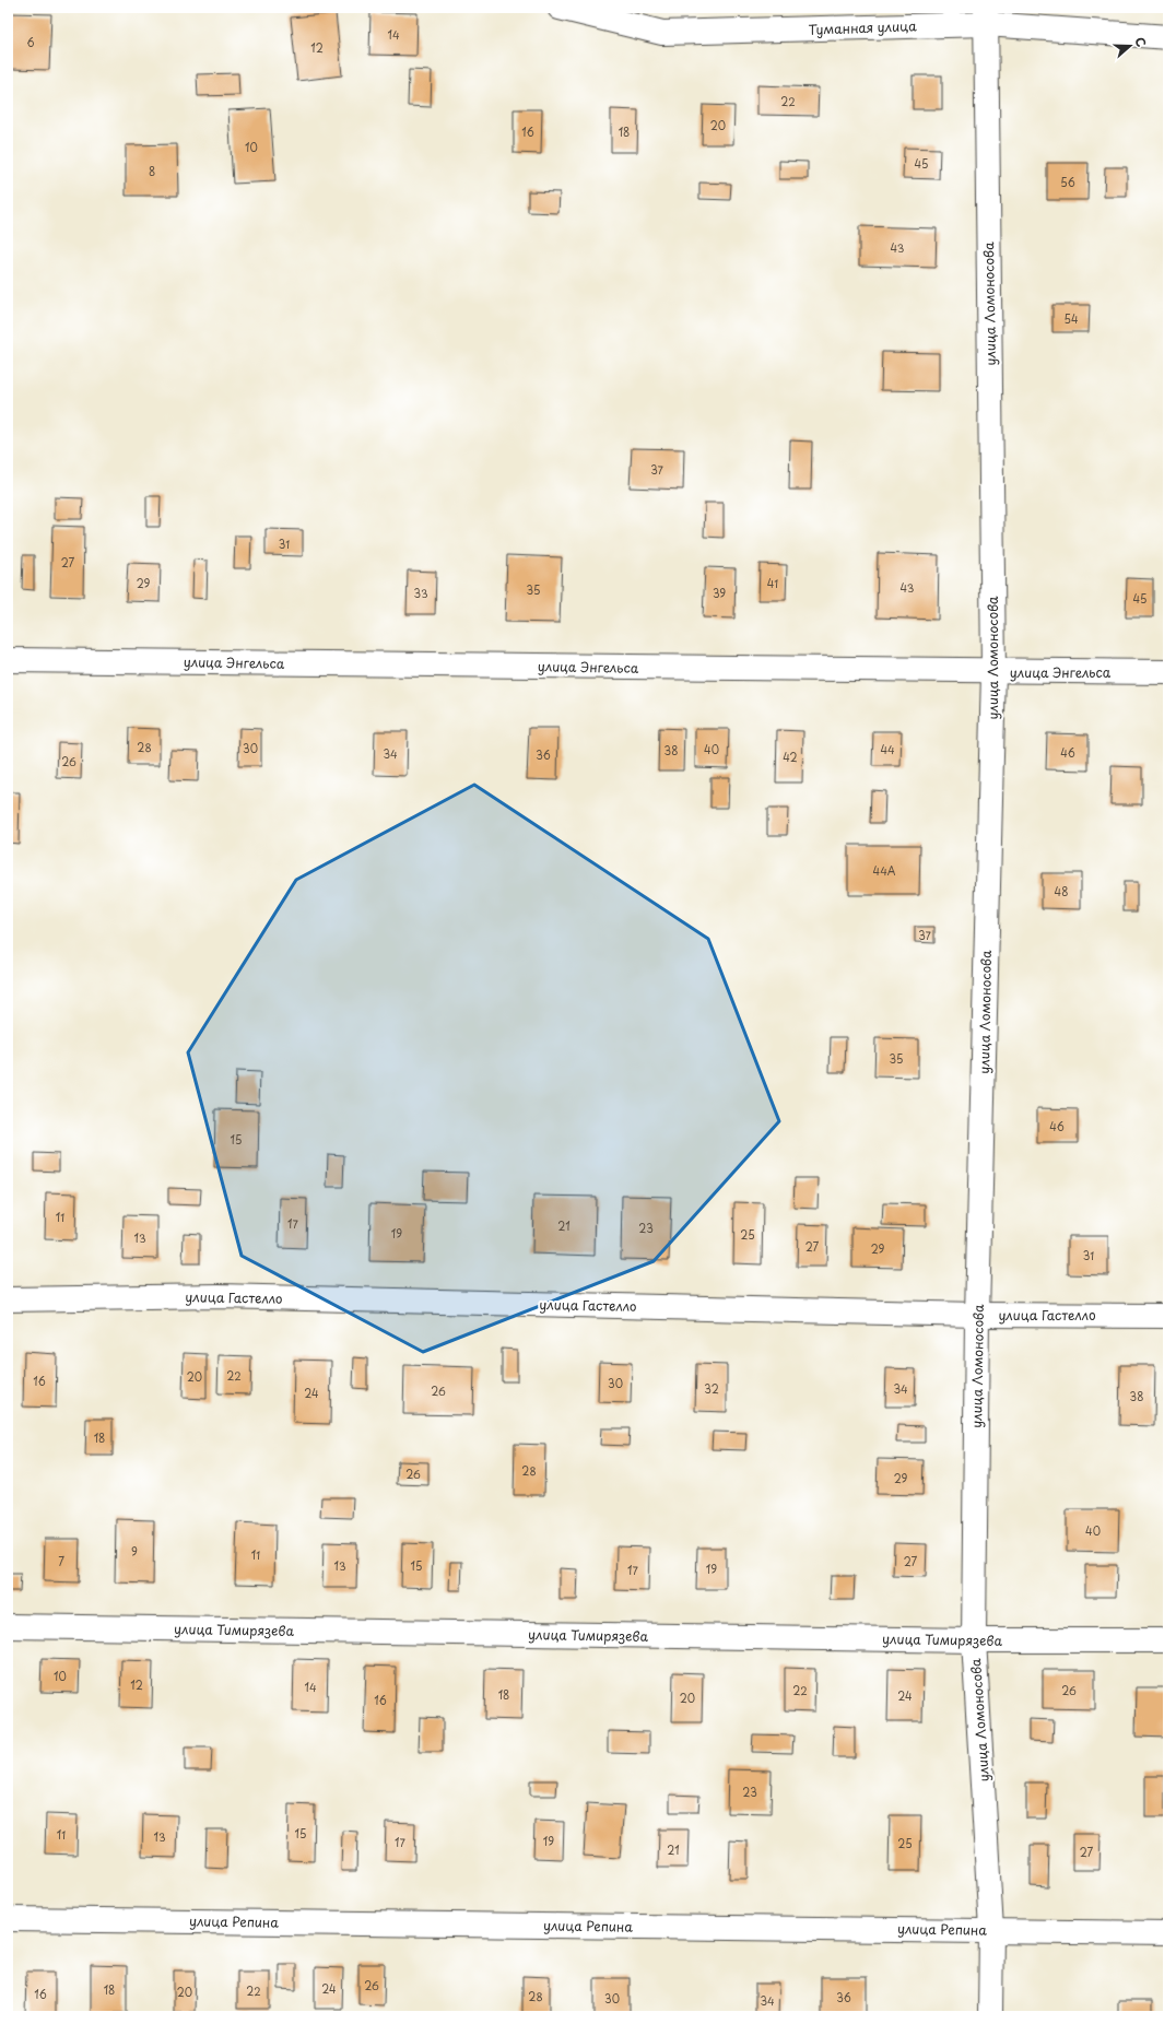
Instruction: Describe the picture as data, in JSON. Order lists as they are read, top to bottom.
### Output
{
  "streets": {
    "street": [
      "Туманная улица",
      "улица Ломоносова",
      "улица Энгельса",
      "улица Гастелло",
      "улица Тимирязева",
      "улица Репина"
    ]
  },
  "crossings": [
    ["Туманная улица", "улица Ломоносова"],
    ["улица Ломоносова", "улица Энгельса"],
    ["улица Ломоносова", "улица Гастелло"],
    ["улица Ломоносова", "улица Тимирязева"],
    ["улица Ломоносова", "улица Репина"]
  ],
  "house_numbers": [
    "14",
    "6",
    "12",
    "22",
    "20",
    "16",
    "18",
    "10",
    "45",
    "8",
    "56",
    "43",
    "54",
    "37",
    "31",
    "27",
    "29",
    "41",
    "43",
    "35",
    "33",
    "39",
    "45",
    "28",
    "30",
    "40",
    "44",
    "38",
    "46",
    "34",
    "36",
    "42",
    "26",
    "44А",
    "48",
    "37",
    "35",
    "46",
    "15",
    "11",
    "17",
    "21",
    "23",
    "19",
    "25",
    "13",
    "27",
    "29",
    "31",
    "22",
    "20",
    "16",
    "30",
    "32",
    "34",
    "26",
    "24",
    "38",
    "18",
    "28",
    "26",
    "29",
    "40",
    "9",
    "11",
    "7",
    "27",
    "13",
    "15",
    "19",
    "17",
    "10",
    "12",
    "14",
    "22",
    "26",
    "18",
    "24",
    "20",
    "16",
    "23",
    "15",
    "11",
    "13",
    "19",
    "17",
    "25",
    "21",
    "27",
    "26",
    "24",
    "18",
    "22",
    "20",
    "16",
    "28",
    "36",
    "30",
    "34"
  ],
  "north": "right"
}
